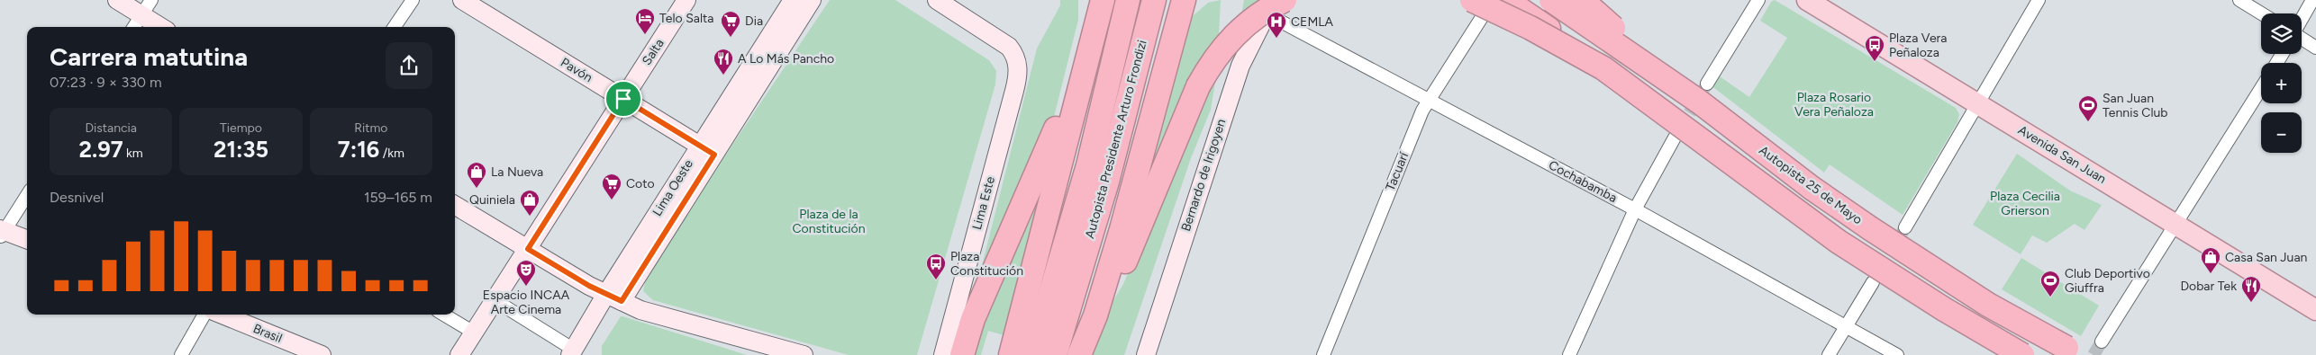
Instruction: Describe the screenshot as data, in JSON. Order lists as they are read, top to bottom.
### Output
{
  "streets": {
    "highway": ["Autopista Presidente Arturo Frondizi", "Autopista 25 de Mayo"],
    "main road": [
      "Salta",
      "Pavón",
      "Avenida San Juan",
      "Bernardo de Irigoyen",
      "Lima Oeste",
      "Lima Este",
      "Brasil"
    ],
    "street": ["Tacuarí", "Cochabamba"]
  },
  "crossings": [
    ["Salta", "Pavón"],
    ["Pavón", "Lima Oeste"],
    ["Tacuarí", "Cochabamba"],
    ["Bernardo de Irigoyen", "Cochabamba"]
  ],
  "parks": ["Plaza Rosario Vera Peñaloza", "Plaza Cecilia Grierson", "Plaza de la Constitución"],
  "places": {
    "hotel": ["Telo Salta"],
    "supermarket": ["Dia", "Coto"],
    "hospital": ["CEMLA"],
    "bus stop": ["Plaza Vera Peñaloza", "Plaza Constitución"],
    "restaurant": ["A Lo Más Pancho", "Dobar Tek"],
    "sports": ["San Juan Tennis Club", "Club Deportivo Giuffra"],
    "shop": ["La Nueva", "Quiniela", "Casa San Juan"],
    "theatre": ["Espacio INCAA Arte Cinema"]
  },
  "page": {
    "map_buttons": ["+", "−"],
    "heading": ["Carrera matutina", "07:23 · 9 × 330 m"],
    "stats": [
      ["Distancia", "2.97 km"],
      ["Tiempo", "21:35"],
      ["Ritmo", "7:16 /km"]
    ],
    "chart": ["Desnivel", "159–165 m"]
  }
}
